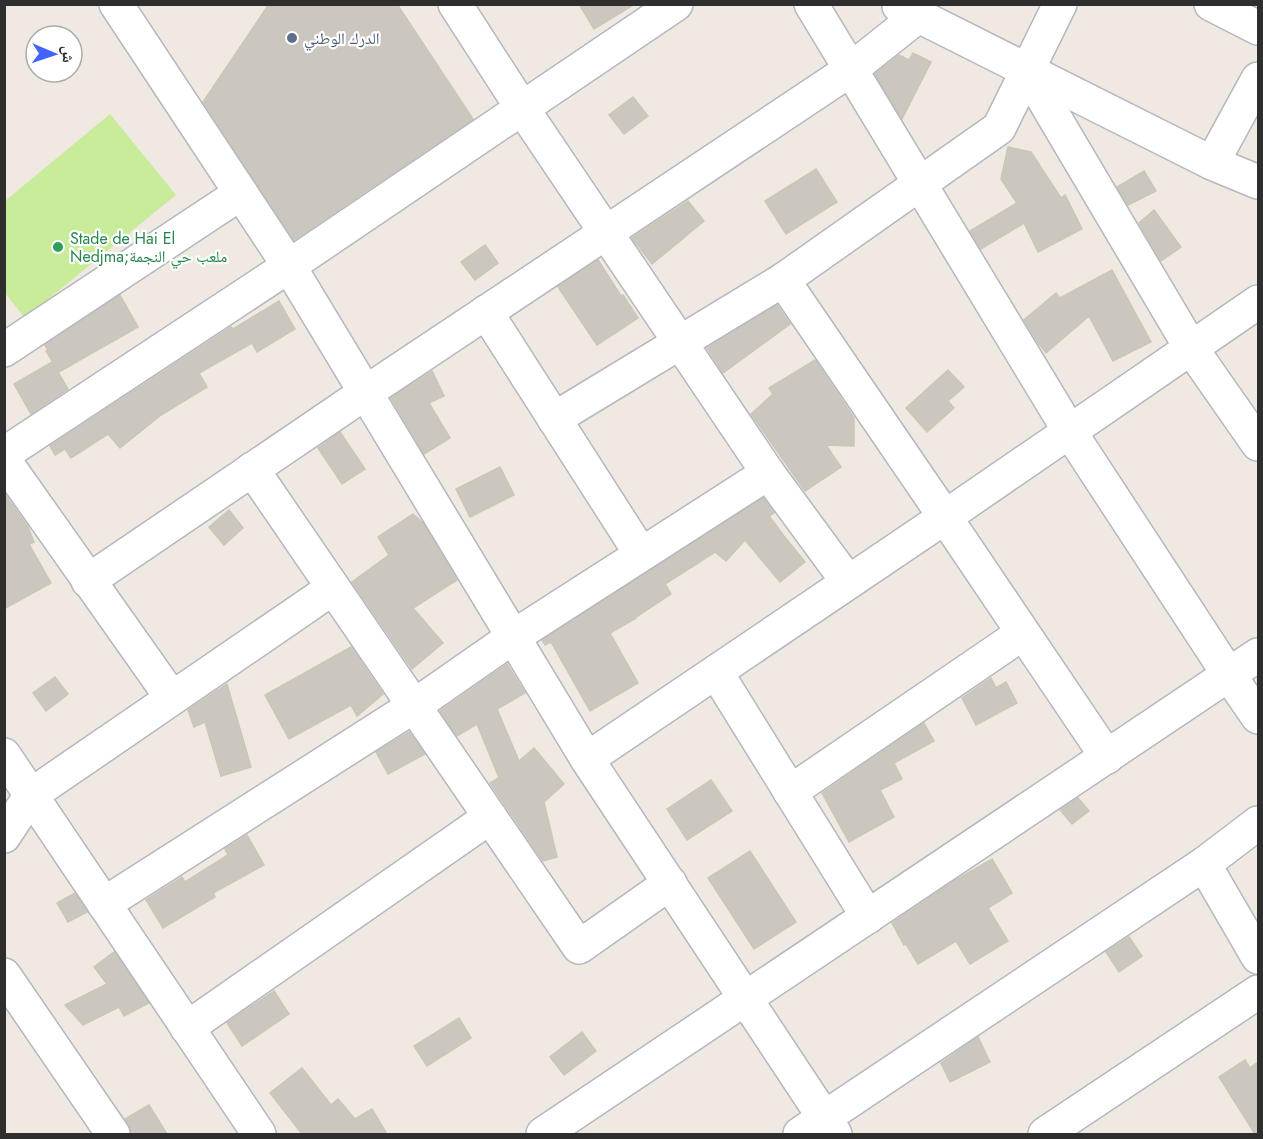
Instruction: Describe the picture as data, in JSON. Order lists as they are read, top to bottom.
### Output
{
  "places": ["الدرك الوطني", "Stade de Hai El Nedjma;ملعب حي النجمة"],
  "north": "right"
}
